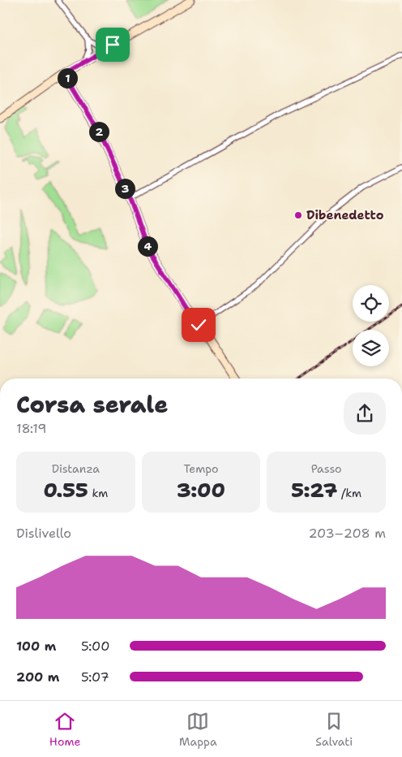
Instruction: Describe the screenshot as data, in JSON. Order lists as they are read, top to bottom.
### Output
{
  "places": ["Dibenedetto"],
  "page": {
    "pins": [
      "1",
      "2",
      "3",
      "4"
    ],
    "heading": ["Corsa serale", "18:19"],
    "stats": [
      ["Distanza", "0.55 km"],
      ["Tempo", "3:00"],
      ["Passo", "5:27 /km"]
    ],
    "chart": ["Dislivello", "203–208 m"],
    "list": [
      {
        "name": "100 m",
        "note": "5:00"
      },
      {
        "name": "200 m",
        "note": "5:07"
      }
    ],
    "tabs": ["Home", "Mappa", "Salvati"]
  }
}
